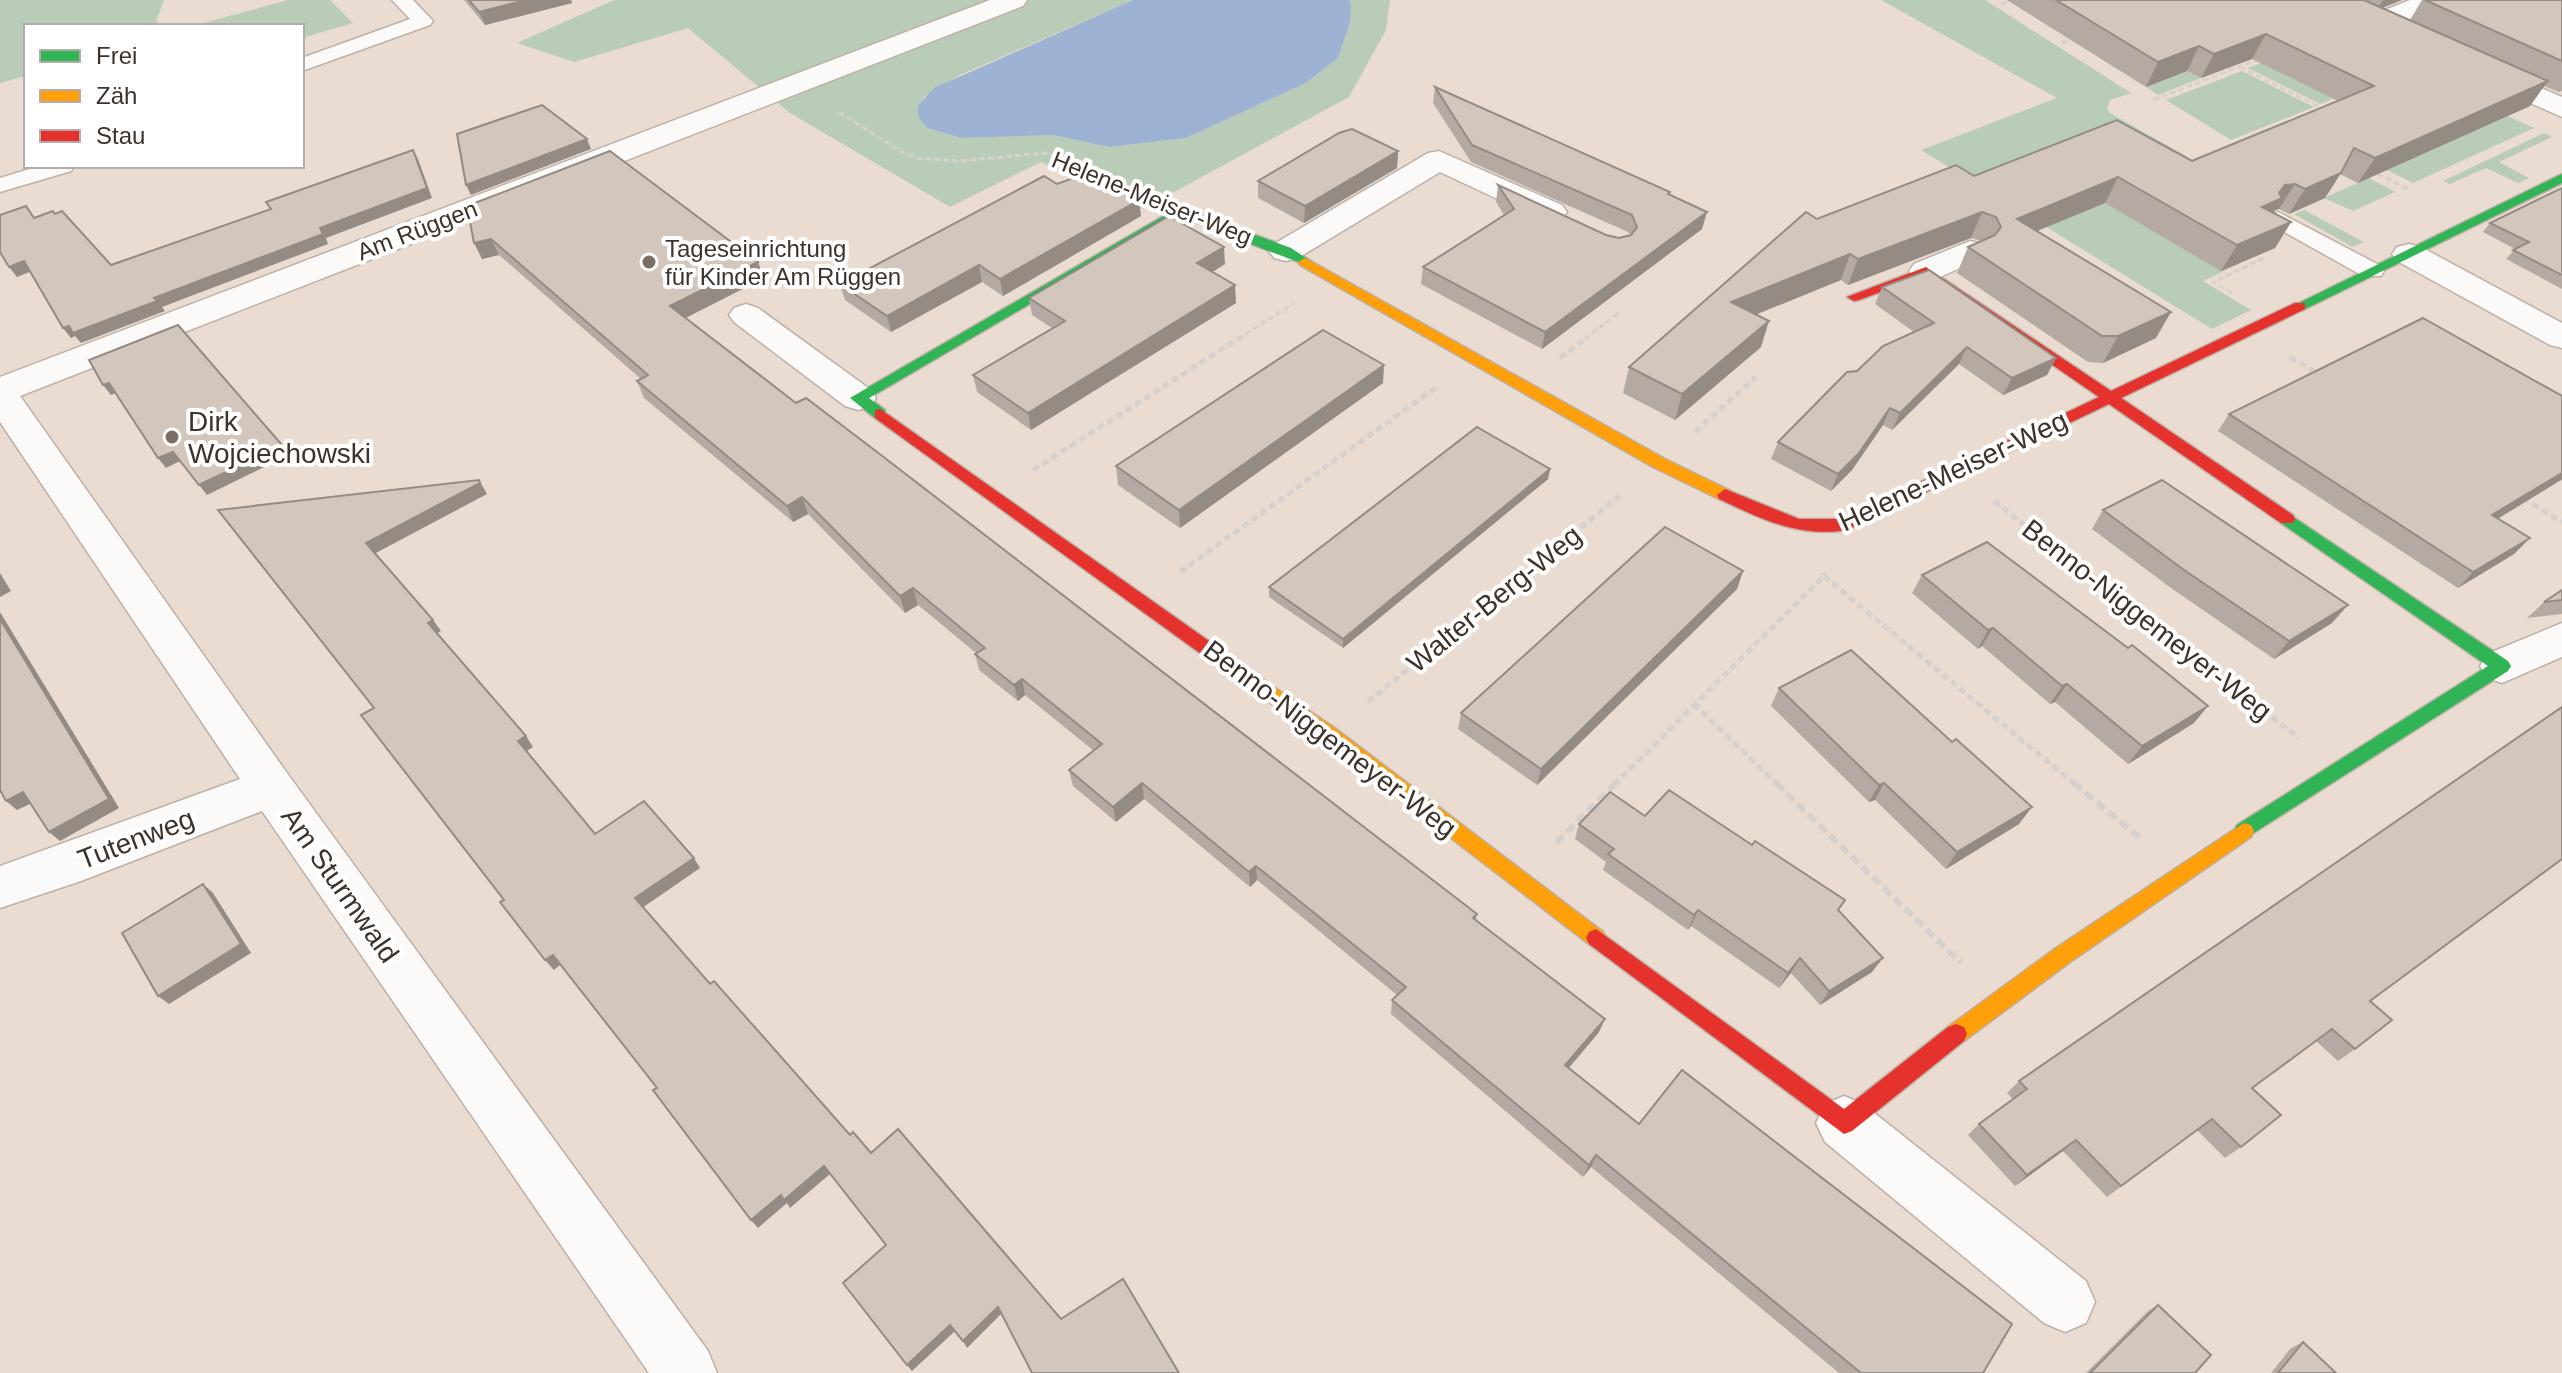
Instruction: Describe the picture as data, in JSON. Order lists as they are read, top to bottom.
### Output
{
  "streets": {
    "street": [
      "Helene-Meiser-Weg",
      "Am Rüggen",
      "Benno-Niggemeyer-Weg",
      "Tutenweg",
      "Am Sturmwald"
    ],
    "path": ["Walter-Berg-Weg"]
  },
  "crossings": [
    ["Helene-Meiser-Weg", "Am Rüggen"],
    ["Helene-Meiser-Weg", "Walter-Berg-Weg"],
    ["Helene-Meiser-Weg", "Benno-Niggemeyer-Weg"],
    ["Am Rüggen", "Am Sturmwald"],
    ["Walter-Berg-Weg", "Benno-Niggemeyer-Weg"],
    ["Tutenweg", "Am Sturmwald"]
  ],
  "places": ["Tageseinrichtung für Kinder Am Rüggen", "Dirk Wojciechowski"],
  "legend": ["Frei", "Zäh", "Stau"]
}
